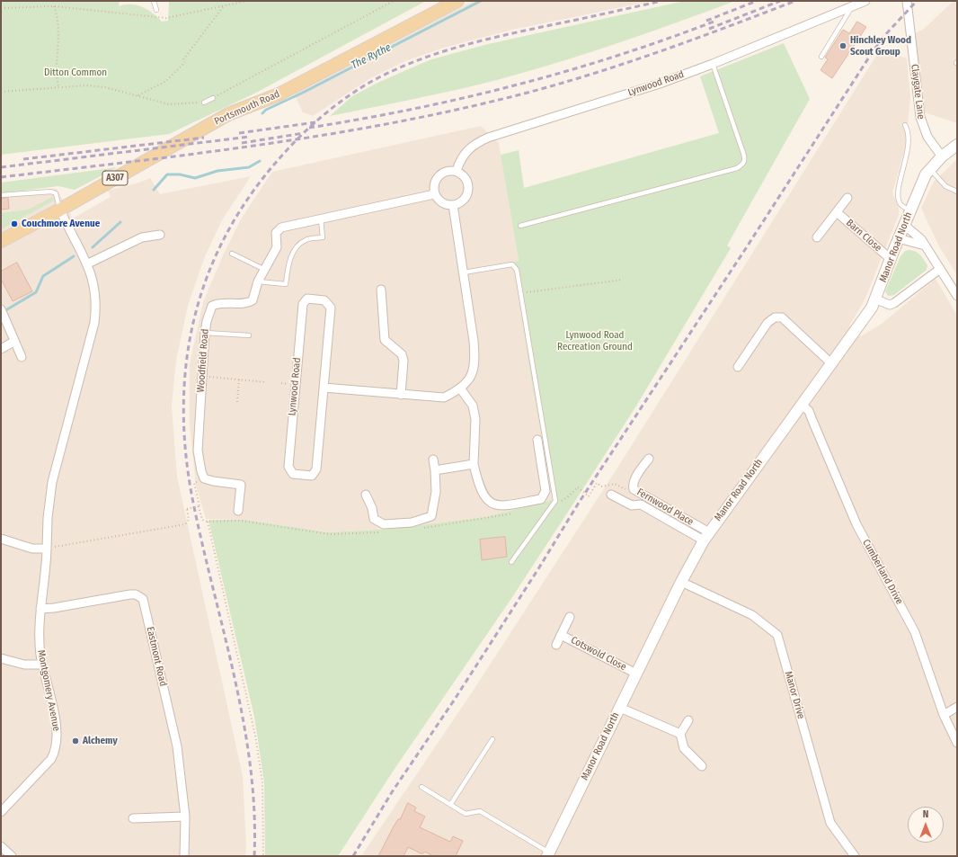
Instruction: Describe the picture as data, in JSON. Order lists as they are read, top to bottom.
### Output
{
  "streets": {
    "main road": ["Portsmouth Road", "A307"],
    "street": [
      "Lynwood Road",
      "Claygate Lane",
      "Barn Close",
      "Manor Road North",
      "Woodfield Road",
      "Fernwood Place",
      "Cumberland Drive",
      "Cotswold Close",
      "Eastmont Road",
      "Montgomery Avenue",
      "Manor Drive"
    ]
  },
  "crossings": [
    ["Lynwood Road", "Woodfield Road"],
    ["Claygate Lane", "Manor Road North"],
    ["Barn Close", "Manor Road North"],
    ["Manor Road North", "Fernwood Place"],
    ["Manor Road North", "Cumberland Drive"],
    ["Manor Road North", "Cotswold Close"],
    ["Manor Road North", "Manor Drive"],
    ["Eastmont Road", "Montgomery Avenue"]
  ],
  "water": ["The Rythe"],
  "parks": ["Ditton Common", "Lynwood Road Recreation Ground"],
  "places": ["Hinchley Wood Scout Group", "Couchmore Avenue", "Alchemy"],
  "north": "top"
}
